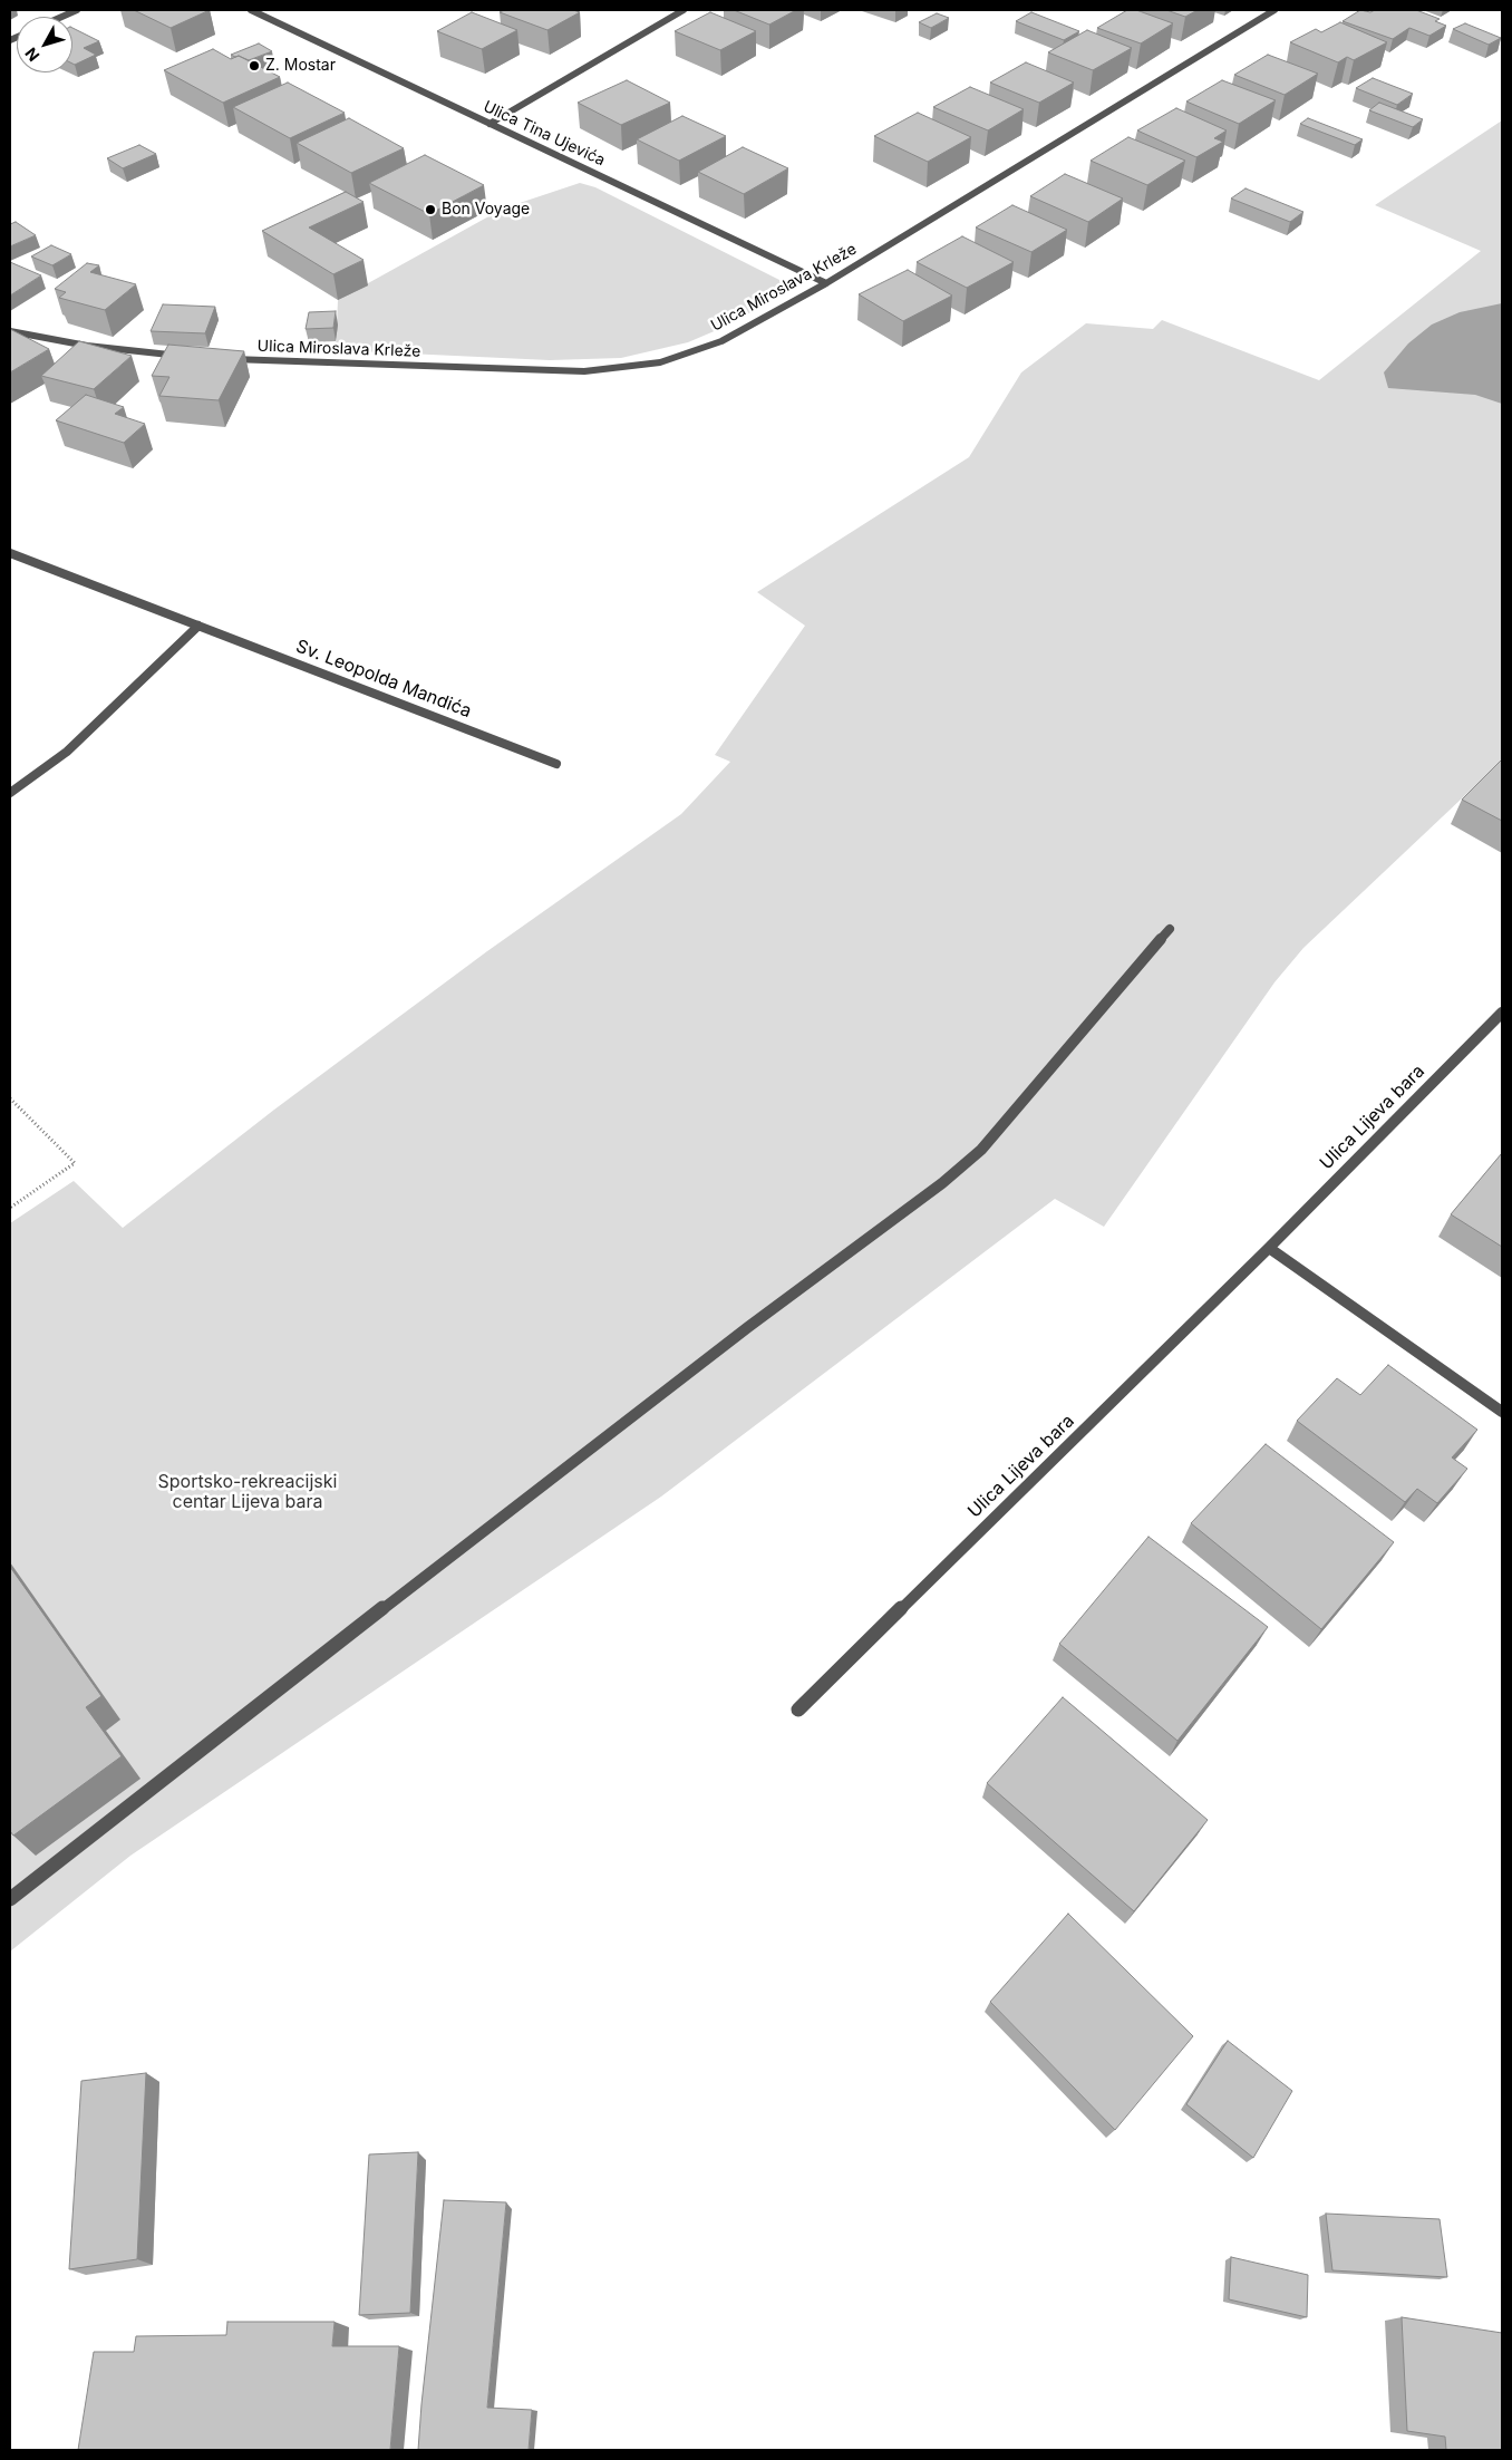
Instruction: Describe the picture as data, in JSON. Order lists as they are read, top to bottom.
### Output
{
  "streets": {
    "street": [
      "Ulica Tina Ujevića",
      "Ulica Miroslava Krleže",
      "Sv. Leopolda Mandića",
      "Ulica Lijeva bara"
    ]
  },
  "crossings": [
    ["Ulica Tina Ujevića", "Ulica Miroslava Krleže"]
  ],
  "parks": ["Sportsko-rekreacijski centar Lijeva bara"],
  "places": ["Z. Mostar", "Bon Voyage"],
  "north": "bottom left"
}
